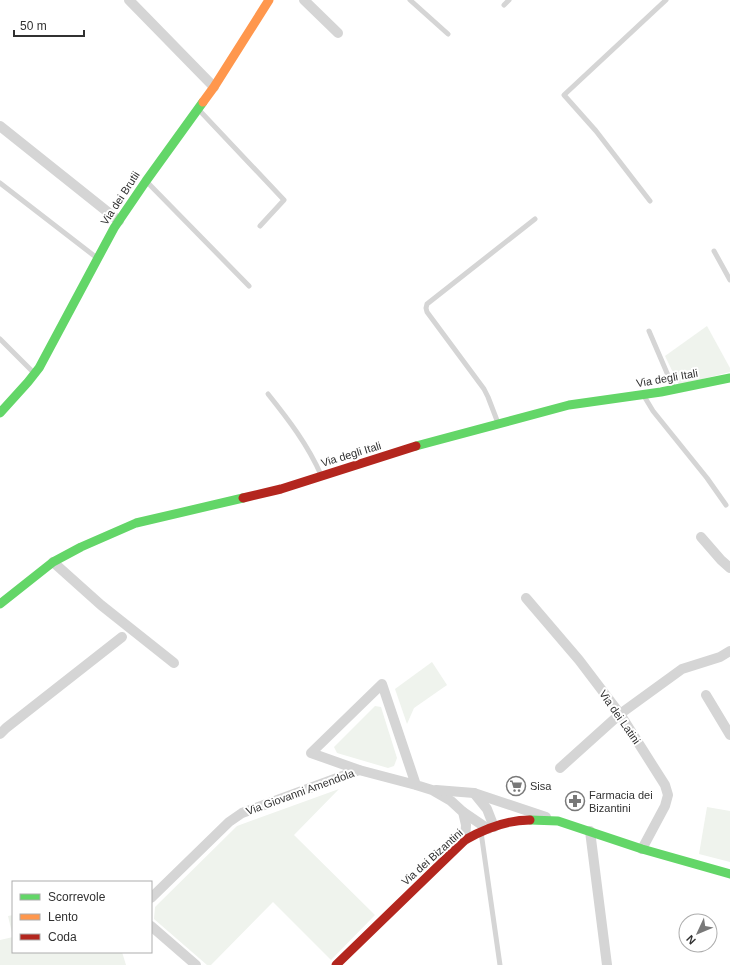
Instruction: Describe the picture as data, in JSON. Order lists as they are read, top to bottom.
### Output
{
  "streets": {
    "street": [
      "Via dei Brutii",
      "Via degli Itali",
      "Via dei Latini",
      "Via Giovanni Amendola",
      "Via dei Bizantini"
    ]
  },
  "crossings": [
    ["Via dei Latini", "Via dei Bizantini"]
  ],
  "places": {
    "supermarket": ["Sisa"],
    "pharmacy": ["Farmacia dei Bizantini"]
  },
  "legend": ["Scorrevole", "Lento", "Coda"],
  "scale_bar": "50 m",
  "north": "bottom left"
}
